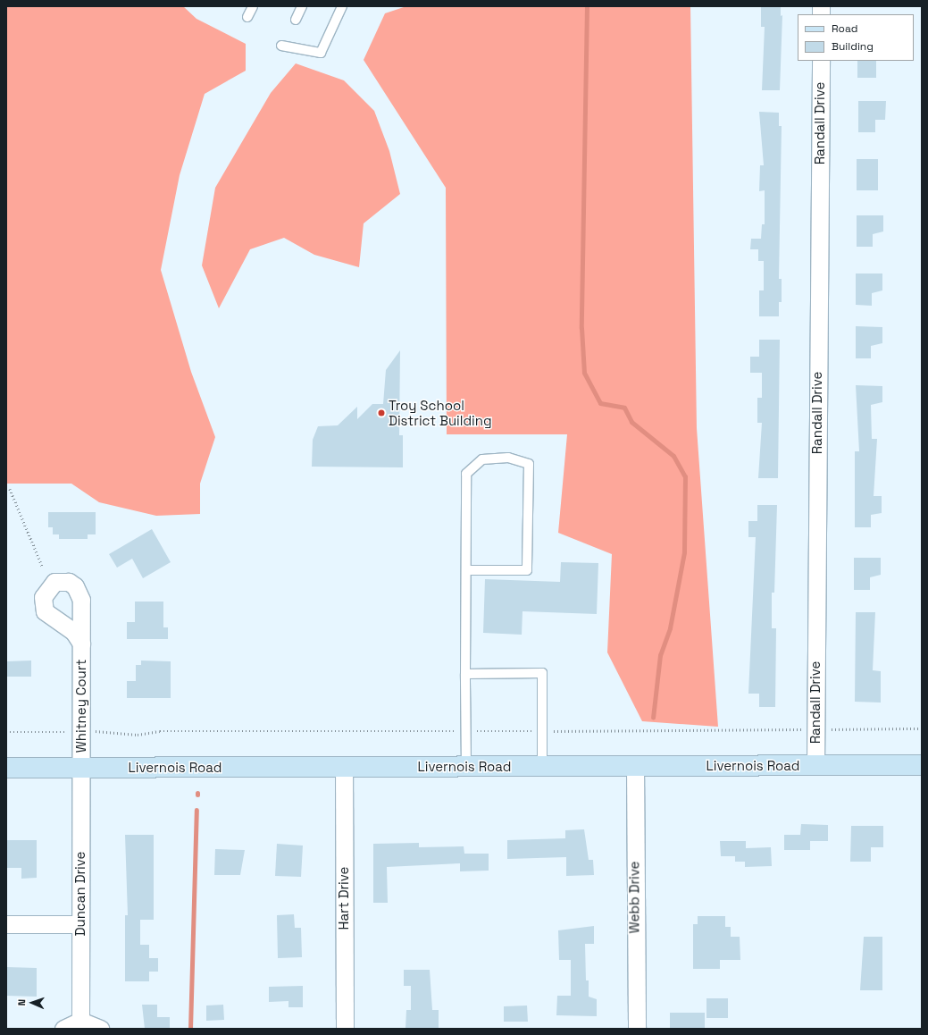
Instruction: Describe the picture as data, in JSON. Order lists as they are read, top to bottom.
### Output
{
  "streets": {
    "main road": ["Livernois Road"],
    "street": [
      "Randall Drive",
      "Whitney Court",
      "Duncan Drive",
      "Webb Drive",
      "Hart Drive"
    ]
  },
  "crossings": [
    ["Randall Drive", "Livernois Road"],
    ["Whitney Court", "Livernois Road"],
    ["Whitney Court", "Duncan Drive"],
    ["Livernois Road", "Duncan Drive"],
    ["Livernois Road", "Webb Drive"],
    ["Livernois Road", "Hart Drive"]
  ],
  "places": ["Troy School District Building"],
  "legend": ["Road", "Building"],
  "north": "left"
}
